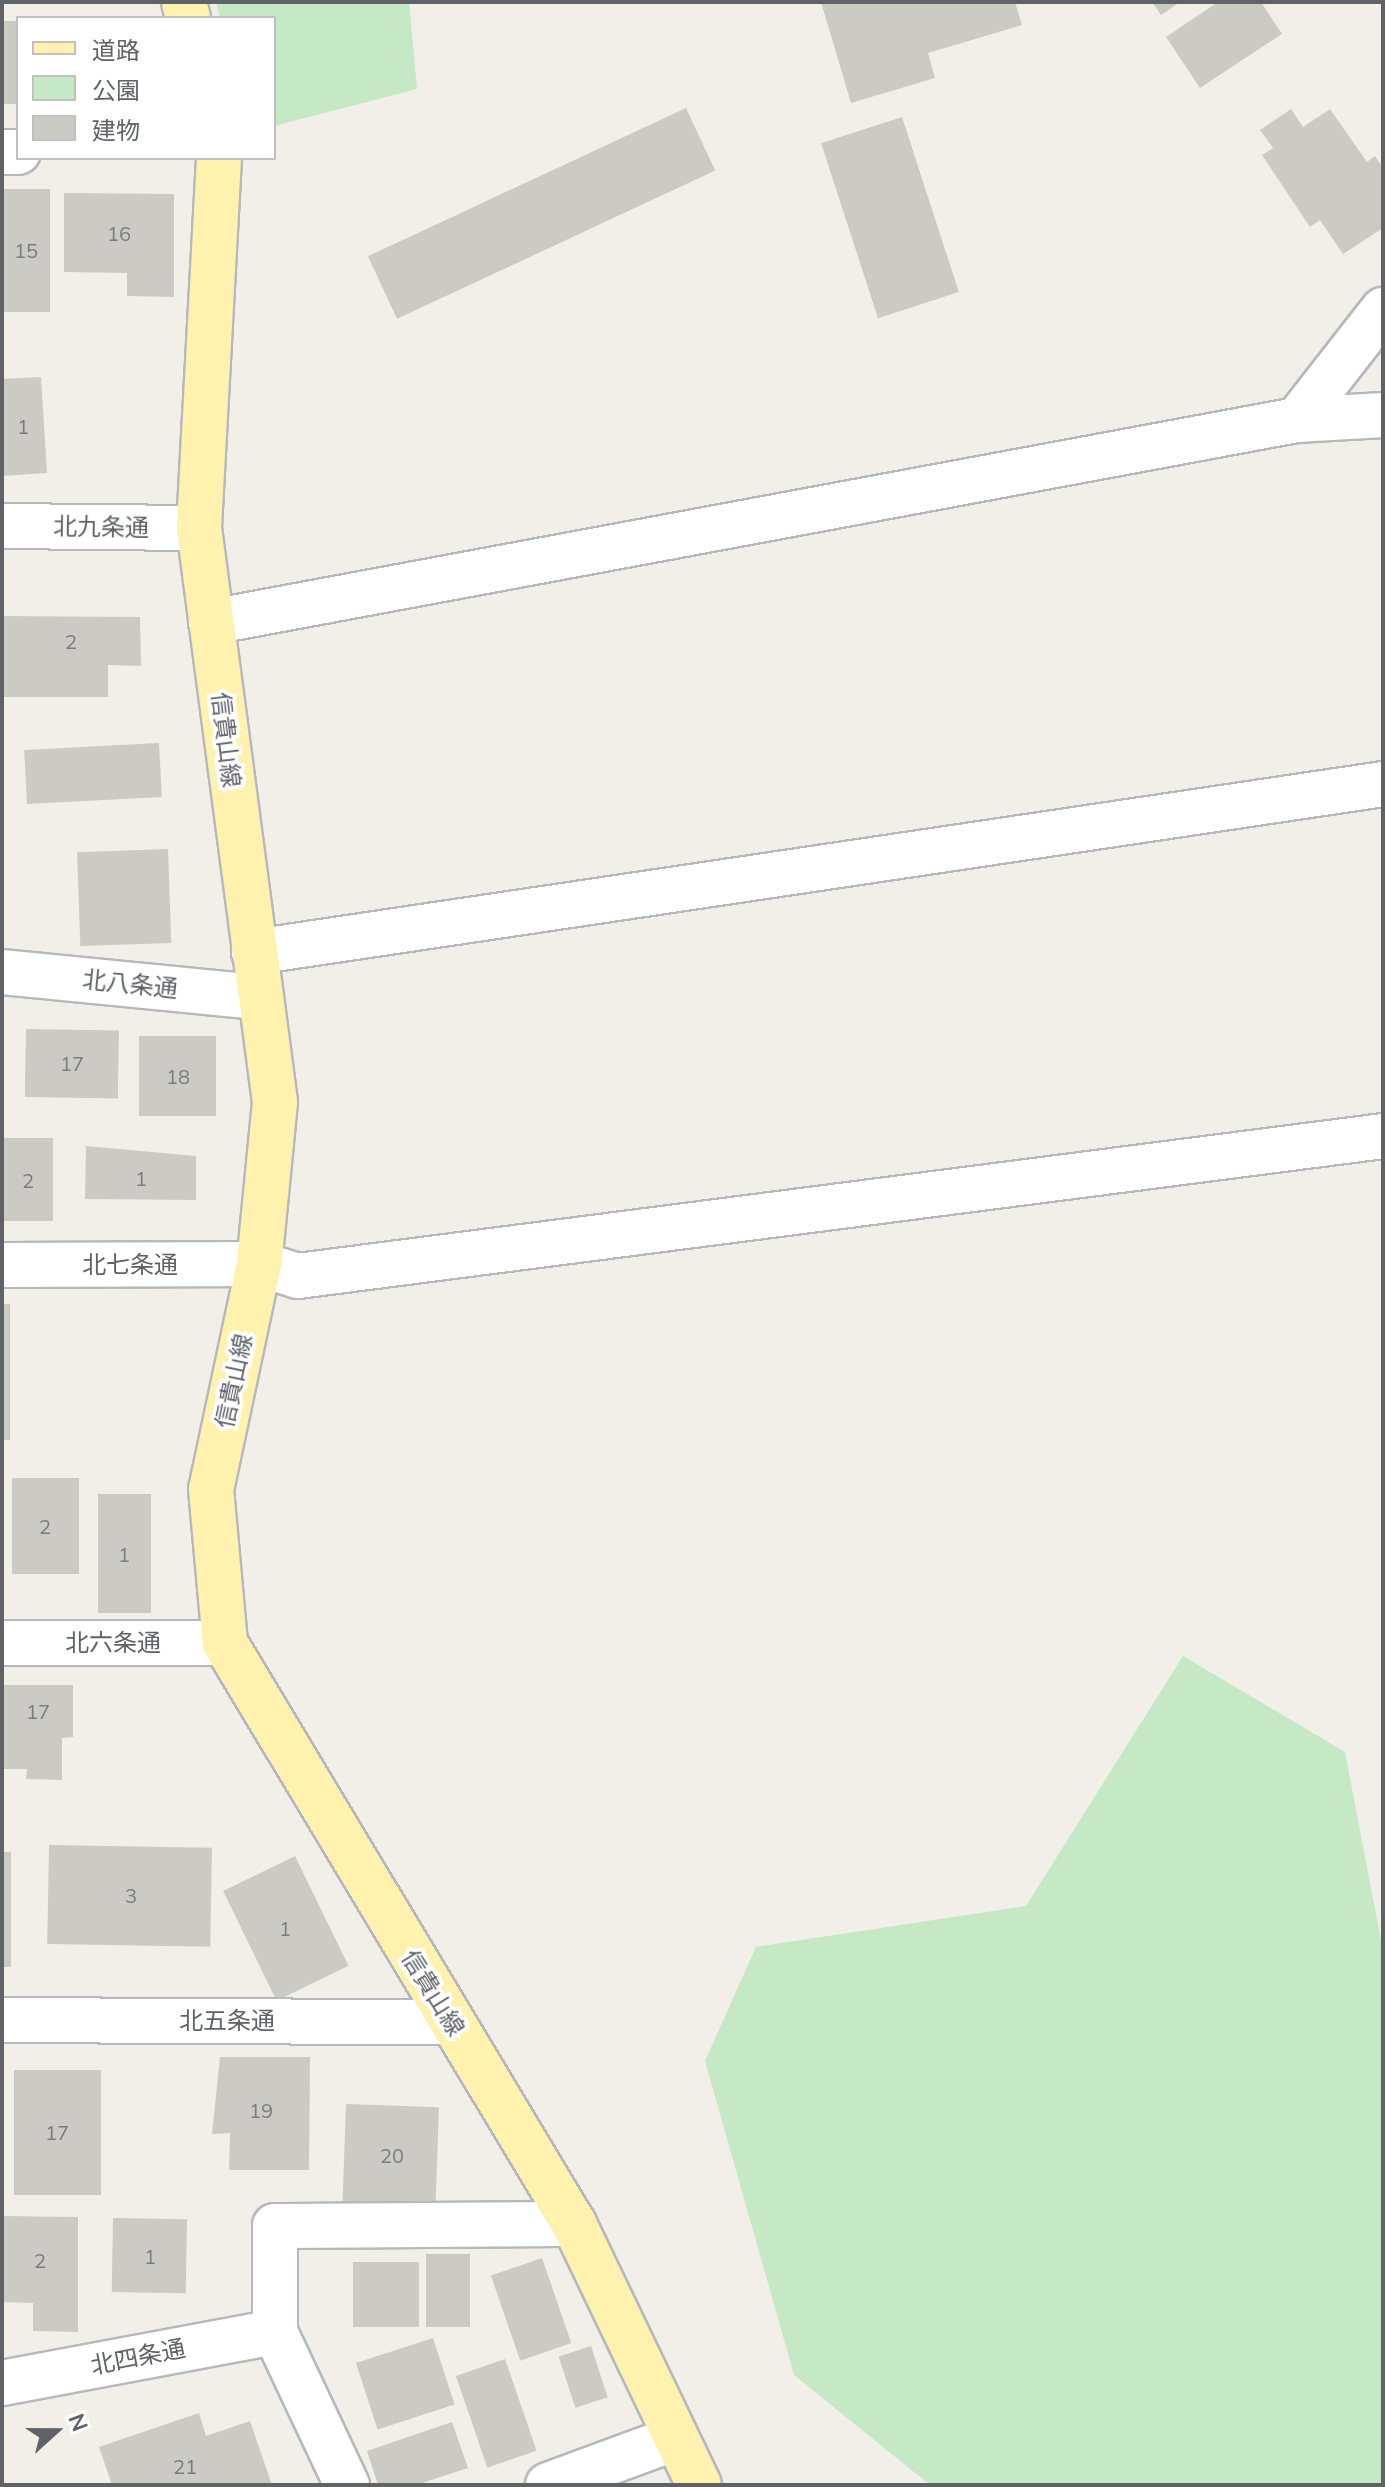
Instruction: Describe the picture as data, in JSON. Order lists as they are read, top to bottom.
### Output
{
  "streets": {
    "main road": ["信貴山線"],
    "street": [
      "北九条通",
      "北八条通",
      "北七条通",
      "北六条通",
      "北五条通",
      "北四条通"
    ]
  },
  "crossings": [
    ["北九条通", "信貴山線"],
    ["信貴山線", "北八条通"],
    ["信貴山線", "北七条通"],
    ["信貴山線", "北六条通"],
    ["信貴山線", "北五条通"]
  ],
  "house_numbers": [
    "16",
    "15",
    "1",
    "2",
    "17",
    "18",
    "1",
    "2",
    "2",
    "1",
    "17",
    "3",
    "1",
    "19",
    "17",
    "20",
    "1",
    "2",
    "21"
  ],
  "legend": ["道路", "公園", "建物"],
  "north": "right"
}
